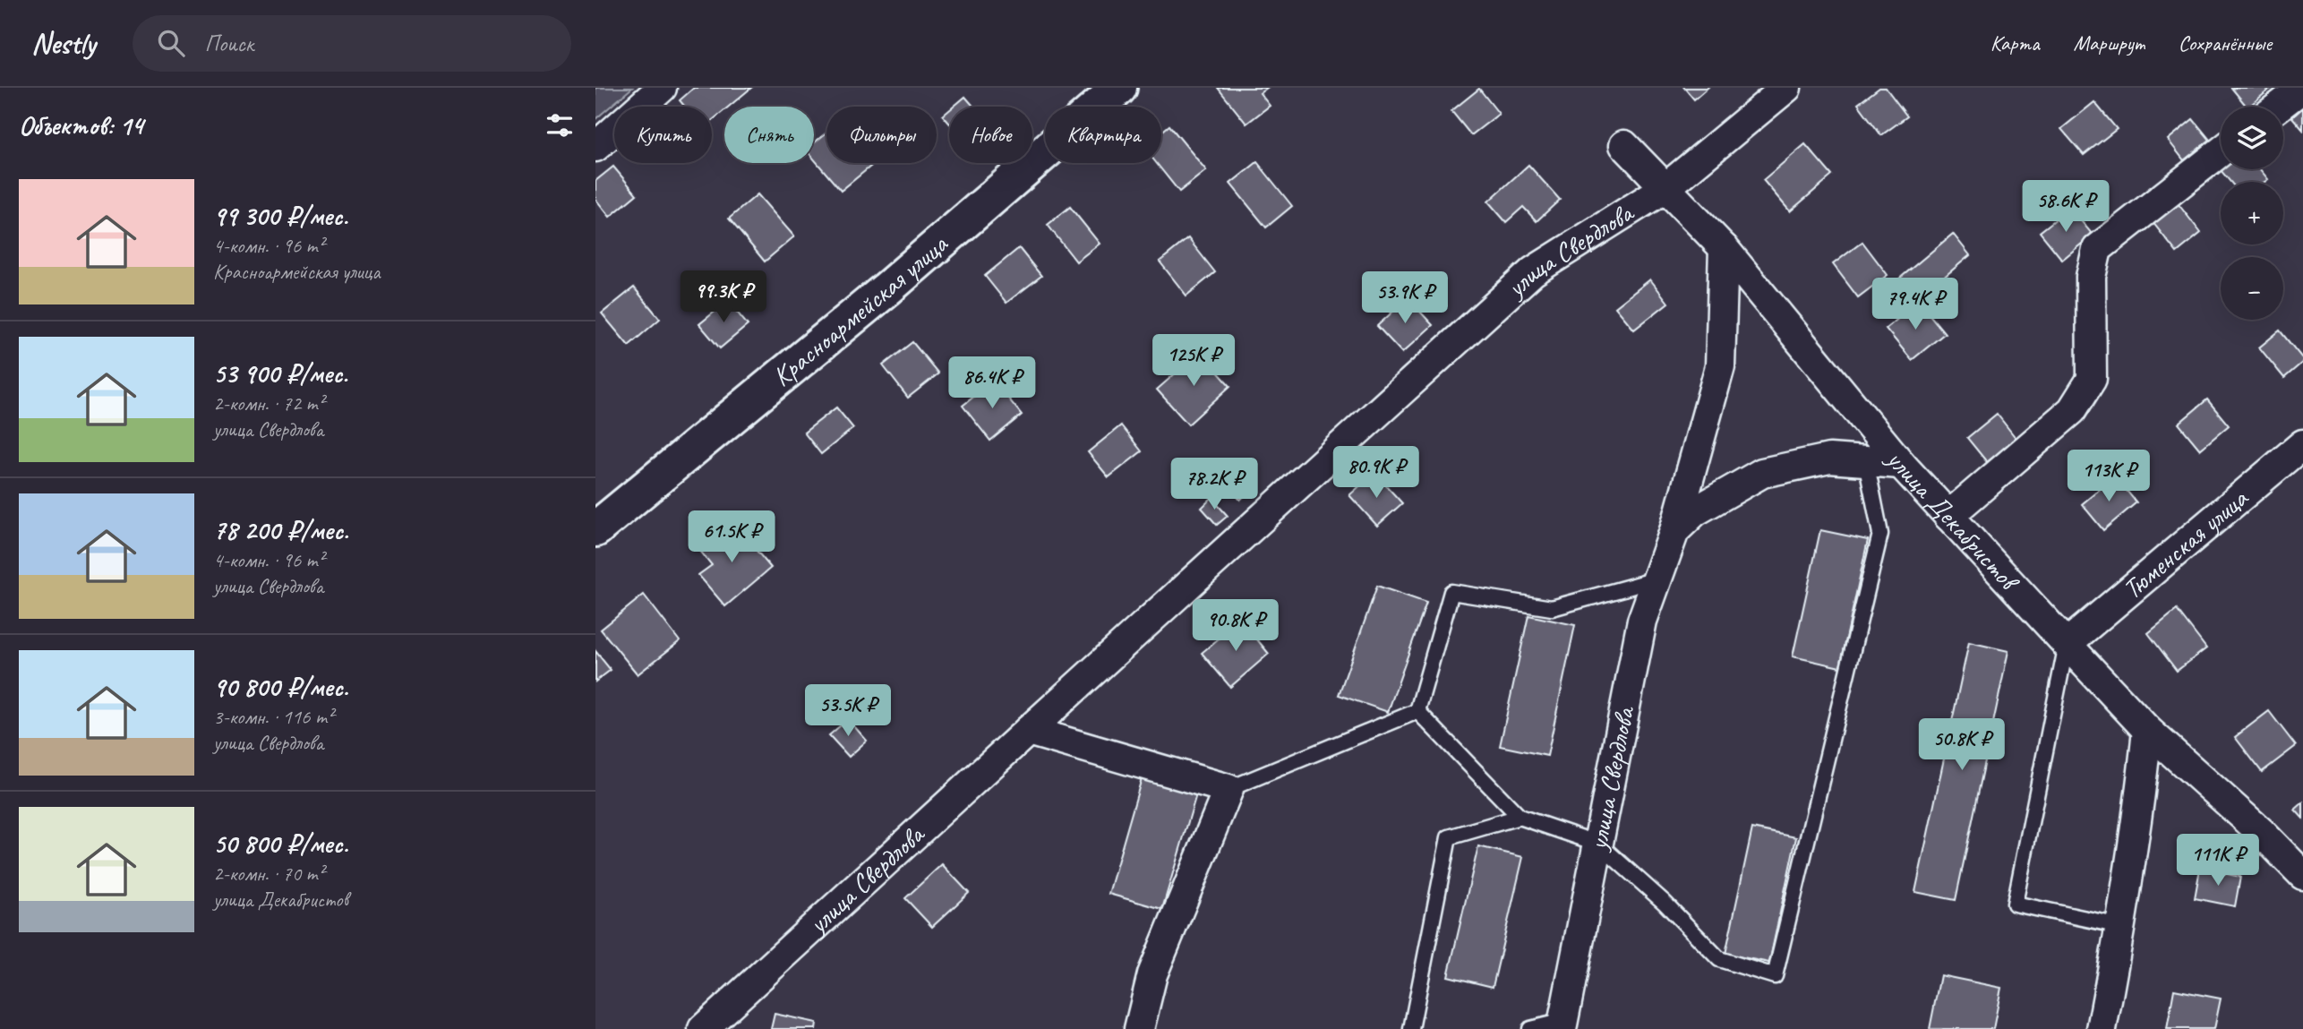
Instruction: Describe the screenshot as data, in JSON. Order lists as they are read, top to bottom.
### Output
{
  "streets": {
    "main road": ["Красноармейская улица"],
    "street": ["улица Свердлова", "улица Декабристов", "Тюменская улица"]
  },
  "crossings": [
    ["улица Свердлова", "улица Декабристов"],
    ["улица Декабристов", "Тюменская улица"]
  ],
  "page": {
    "header": "Nestly",
    "search": "Поиск",
    "nav": ["Карта", "Маршрут", "Сохранённые"],
    "heading": "Объектов: 14",
    "map_buttons": ["+", "−"],
    "chip": [
      "Купить",
      "Снять",
      "Фильтры",
      "Новое",
      "Квартира"
    ],
    "list": [
      {
        "name": "99 300 ₽/мес.",
        "note": "4-комн. · 96 m² · Красноармейская улица"
      },
      {
        "name": "53 900 ₽/мес.",
        "note": "2-комн. · 72 m² · улица Свердлова"
      },
      {
        "name": "78 200 ₽/мес.",
        "note": "4-комн. · 96 m² · улица Свердлова"
      },
      {
        "name": "90 800 ₽/мес.",
        "note": "3-комн. · 116 m² · улица Свердлова"
      },
      {
        "name": "50 800 ₽/мес.",
        "note": "2-комн. · 70 m² · улица Декабристов"
      }
    ],
    "price": [
      "58.6K ₽",
      "99.3K ₽",
      "53.9K ₽",
      "79.4K ₽",
      "125K ₽",
      "86.4K ₽",
      "80.9K ₽",
      "113K ₽",
      "78.2K ₽",
      "61.5K ₽",
      "90.8K ₽",
      "53.5K ₽",
      "50.8K ₽",
      "111K ₽"
    ]
  }
}
